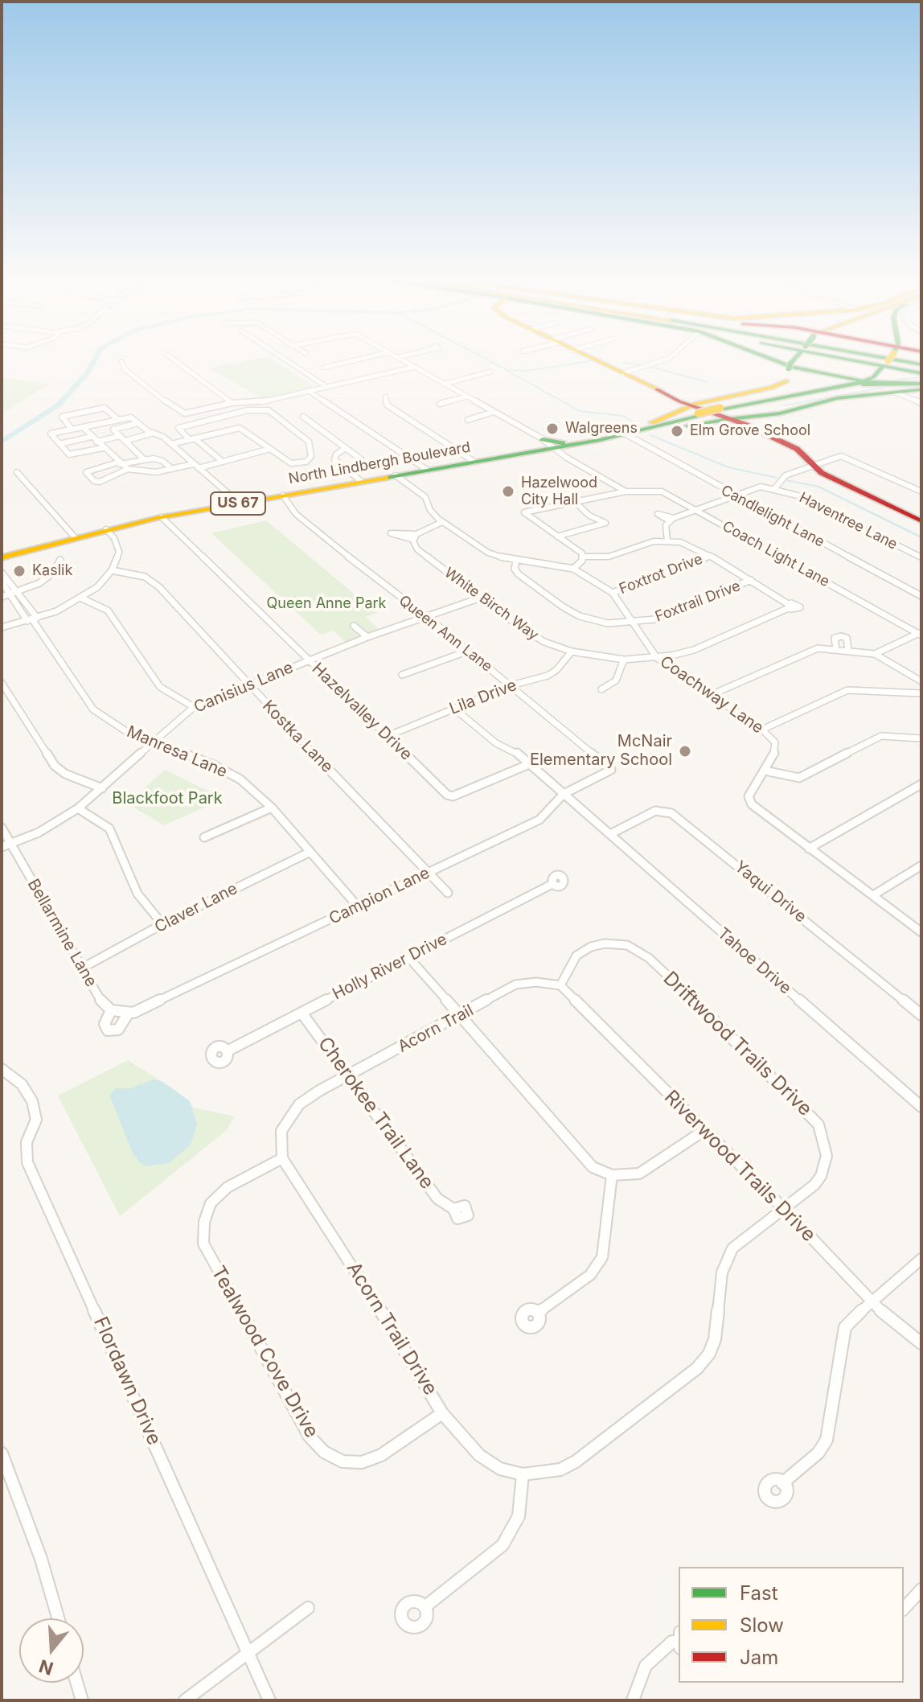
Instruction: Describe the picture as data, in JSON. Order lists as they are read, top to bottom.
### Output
{
  "streets": {
    "main road": ["North Lindbergh Boulevard", "US 67"],
    "street": [
      "Candlelight Lane",
      "Haventree Lane",
      "Coach Light Lane",
      "Foxtrot Drive",
      "Foxtrail Drive",
      "White Birch Way",
      "Queen Ann Lane",
      "Canisius Lane",
      "Coachway Lane",
      "Lila Drive",
      "Hazelvalley Drive",
      "Kostka Lane",
      "Manresa Lane",
      "Yaqui Drive",
      "Campion Lane",
      "Claver Lane",
      "Bellarmine Lane",
      "Tahoe Drive",
      "Holly River Drive",
      "Acorn Trail",
      "Driftwood Trails Drive",
      "Cherokee Trail Lane",
      "Riverwood Trails Drive",
      "Acorn Trail Drive",
      "Tealwood Cove Drive",
      "Flordawn Drive"
    ]
  },
  "crossings": [
    ["North Lindbergh Boulevard", "Candlelight Lane"],
    ["North Lindbergh Boulevard", "Queen Ann Lane"],
    ["North Lindbergh Boulevard", "Coachway Lane"],
    ["North Lindbergh Boulevard", "Hazelvalley Drive"],
    ["Foxtrot Drive", "Coachway Lane"],
    ["Foxtrail Drive", "White Birch Way"],
    ["Foxtrail Drive", "Coachway Lane"],
    ["White Birch Way", "Canisius Lane"],
    ["White Birch Way", "Coachway Lane"],
    ["White Birch Way", "Lila Drive"],
    ["Queen Ann Lane", "Canisius Lane"],
    ["Queen Ann Lane", "Lila Drive"],
    ["Queen Ann Lane", "Campion Lane"],
    ["Canisius Lane", "Hazelvalley Drive"],
    ["Canisius Lane", "Kostka Lane"],
    ["Canisius Lane", "Manresa Lane"],
    ["Canisius Lane", "Bellarmine Lane"],
    ["Lila Drive", "Hazelvalley Drive"],
    ["Lila Drive", "Tahoe Drive"],
    ["Hazelvalley Drive", "Tahoe Drive"],
    ["Kostka Lane", "Campion Lane"],
    ["Manresa Lane", "Campion Lane"],
    ["Manresa Lane", "Claver Lane"],
    ["Yaqui Drive", "Tahoe Drive"],
    ["Campion Lane", "Bellarmine Lane"],
    ["Campion Lane", "Tahoe Drive"],
    ["Claver Lane", "Bellarmine Lane"],
    ["Holly River Drive", "Cherokee Trail Lane"],
    ["Acorn Trail", "Driftwood Trails Drive"],
    ["Acorn Trail", "Cherokee Trail Lane"],
    ["Acorn Trail", "Riverwood Trails Drive"],
    ["Acorn Trail", "Acorn Trail Drive"],
    ["Acorn Trail", "Tealwood Cove Drive"],
    ["Driftwood Trails Drive", "Riverwood Trails Drive"],
    ["Driftwood Trails Drive", "Acorn Trail Drive"],
    ["Acorn Trail Drive", "Tealwood Cove Drive"]
  ],
  "parks": ["Queen Anne Park", "Blackfoot Park"],
  "places": [
    "Walgreens",
    "Elm Grove School",
    "Hazelwood City Hall",
    "Kaslik",
    "McNair Elementary School"
  ],
  "legend": ["Fast", "Slow", "Jam"],
  "north": "bottom"
}
